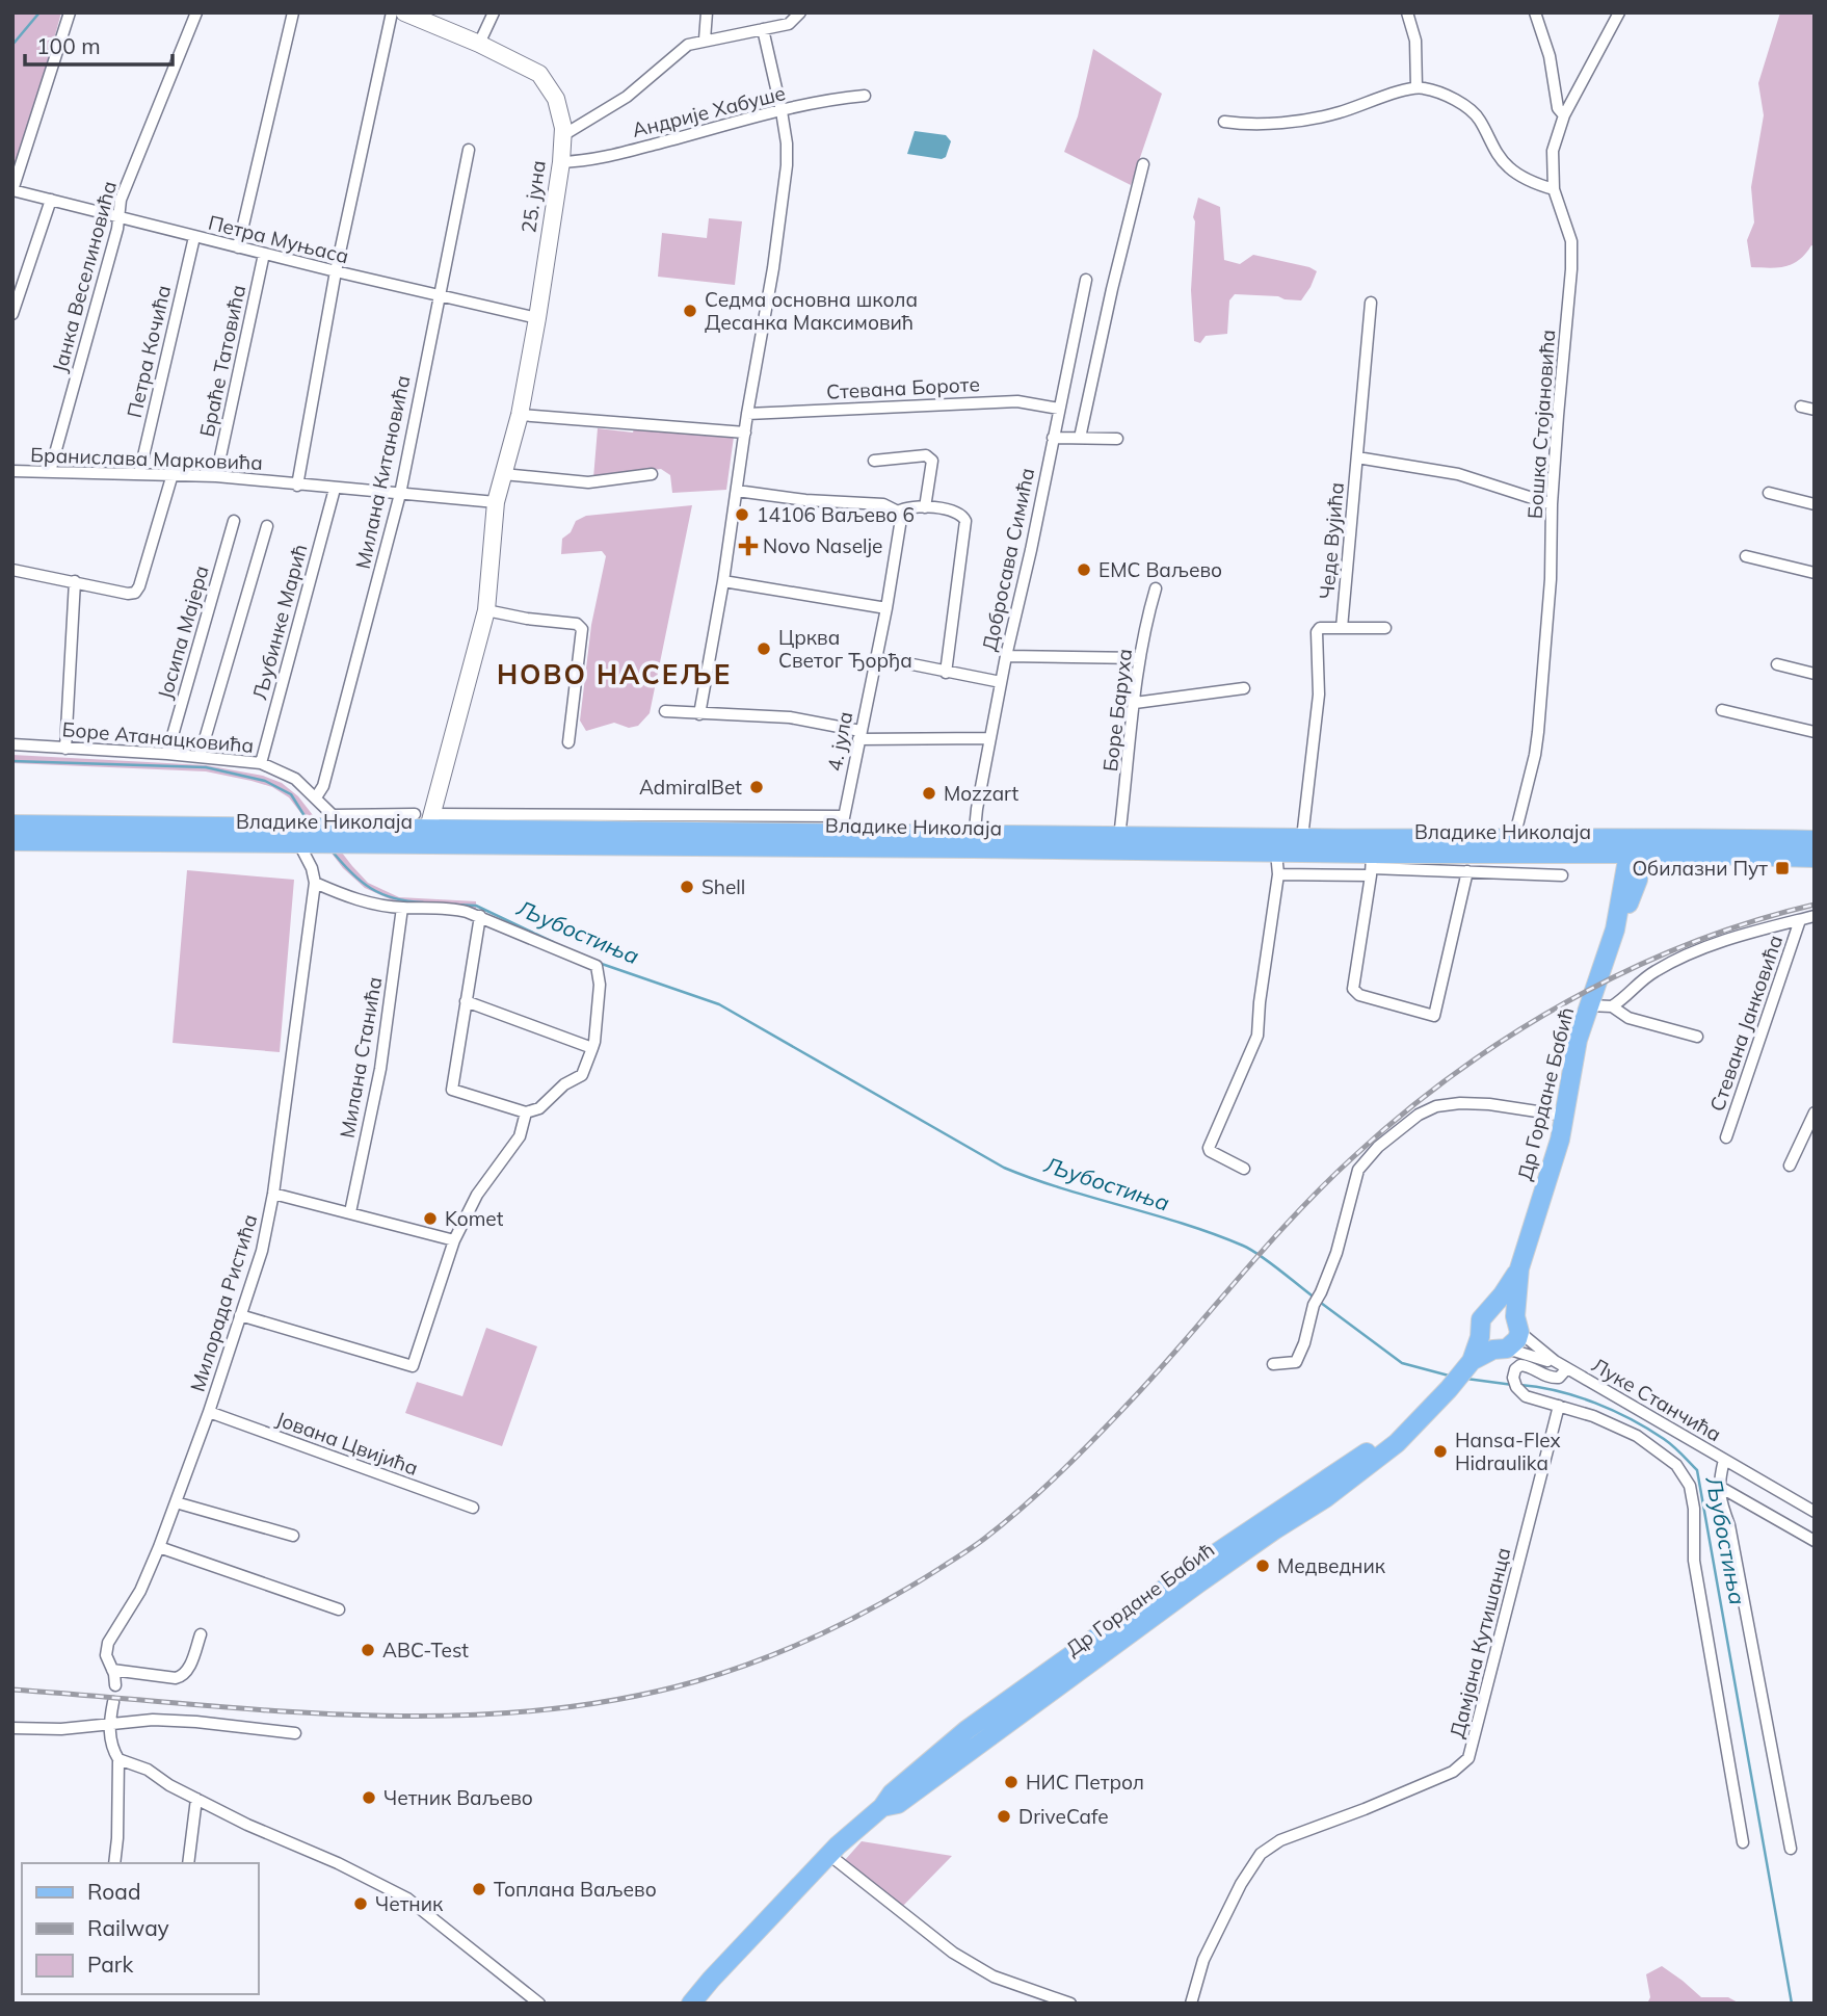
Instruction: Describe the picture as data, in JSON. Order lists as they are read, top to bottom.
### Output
{
  "streets": {
    "main road": ["Владике Николаја", "Др Гордане Бабић"],
    "street": [
      "Андрије Хабуше",
      "25. јуна",
      "Петра Муњаса",
      "Јанка Веселиновића",
      "Петра Кочића",
      "Браће Татовића",
      "Стевана Бороте",
      "Бошка Стојановића",
      "Бранислава Марковића",
      "Милана Китановића",
      "Чеде Вујића",
      "Добросава Симића",
      "Љубинке Марић",
      "Јосипа Мајера",
      "Боре Баруха",
      "Боре Атанацковића",
      "4. јула",
      "Стевана Јанковића",
      "Милана Станића",
      "Милорада Ристића",
      "Луке Станчића",
      "Јована Цвијића",
      "Дамјана Кутишанца"
    ]
  },
  "crossings": [
    ["Андрије Хабуше", "25. јуна"],
    ["25. јуна", "Петра Муњаса"],
    ["25. јуна", "Бранислава Марковића"],
    ["25. јуна", "Владике Николаја"],
    ["Петра Муњаса", "Јанка Веселиновића"],
    ["Петра Муњаса", "Петра Кочића"],
    ["Петра Муњаса", "Браће Татовића"],
    ["Петра Муњаса", "Милана Китановића"],
    ["Јанка Веселиновића", "Бранислава Марковића"],
    ["Петра Кочића", "Бранислава Марковића"],
    ["Браће Татовића", "Бранислава Марковића"],
    ["Стевана Бороте", "Добросава Симића"],
    ["Бошка Стојановића", "Чеде Вујића"],
    ["Бошка Стојановића", "Владике Николаја"],
    ["Бранислава Марковића", "Милана Китановића"],
    ["Бранислава Марковића", "Љубинке Марић"],
    ["Милана Китановића", "Боре Атанацковића"],
    ["Добросава Симића", "Владике Николаја"],
    ["Љубинке Марић", "Боре Атанацковића"],
    ["Јосипа Мајера", "Боре Атанацковића"],
    ["Боре Баруха", "Владике Николаја"],
    ["4. јула", "Владике Николаја"],
    ["Владике Николаја", "Др Гордане Бабић"],
    ["Владике Николаја", "Милорада Ристића"],
    ["Др Гордане Бабић", "Луке Станчића"],
    ["Милорада Ристића", "Јована Цвијића"]
  ],
  "districts": ["НОВО НАСЕЉЕ"],
  "water": ["Љубостиња"],
  "places": {
    "other": [
      "Седма основна школа Десанка Максимовић",
      "14106 Ваљево 6",
      "ЕМС Ваљево",
      "Црква Светог Ђорђа",
      "AdmiralBet",
      "Mozzart",
      "Shell",
      "Komet",
      "Hansa-Flex Hidraulika",
      "Медведник",
      "ABC-Test",
      "НИС Петрол",
      "Четник Ваљево",
      "DriveCafe",
      "Топлана Ваљево",
      "Четник"
    ],
    "health": ["Novo Naselje"],
    "transit": ["Обилазни Пут"]
  },
  "legend": ["Road", "Railway", "Park"],
  "scale_bar": "100 m"
}
